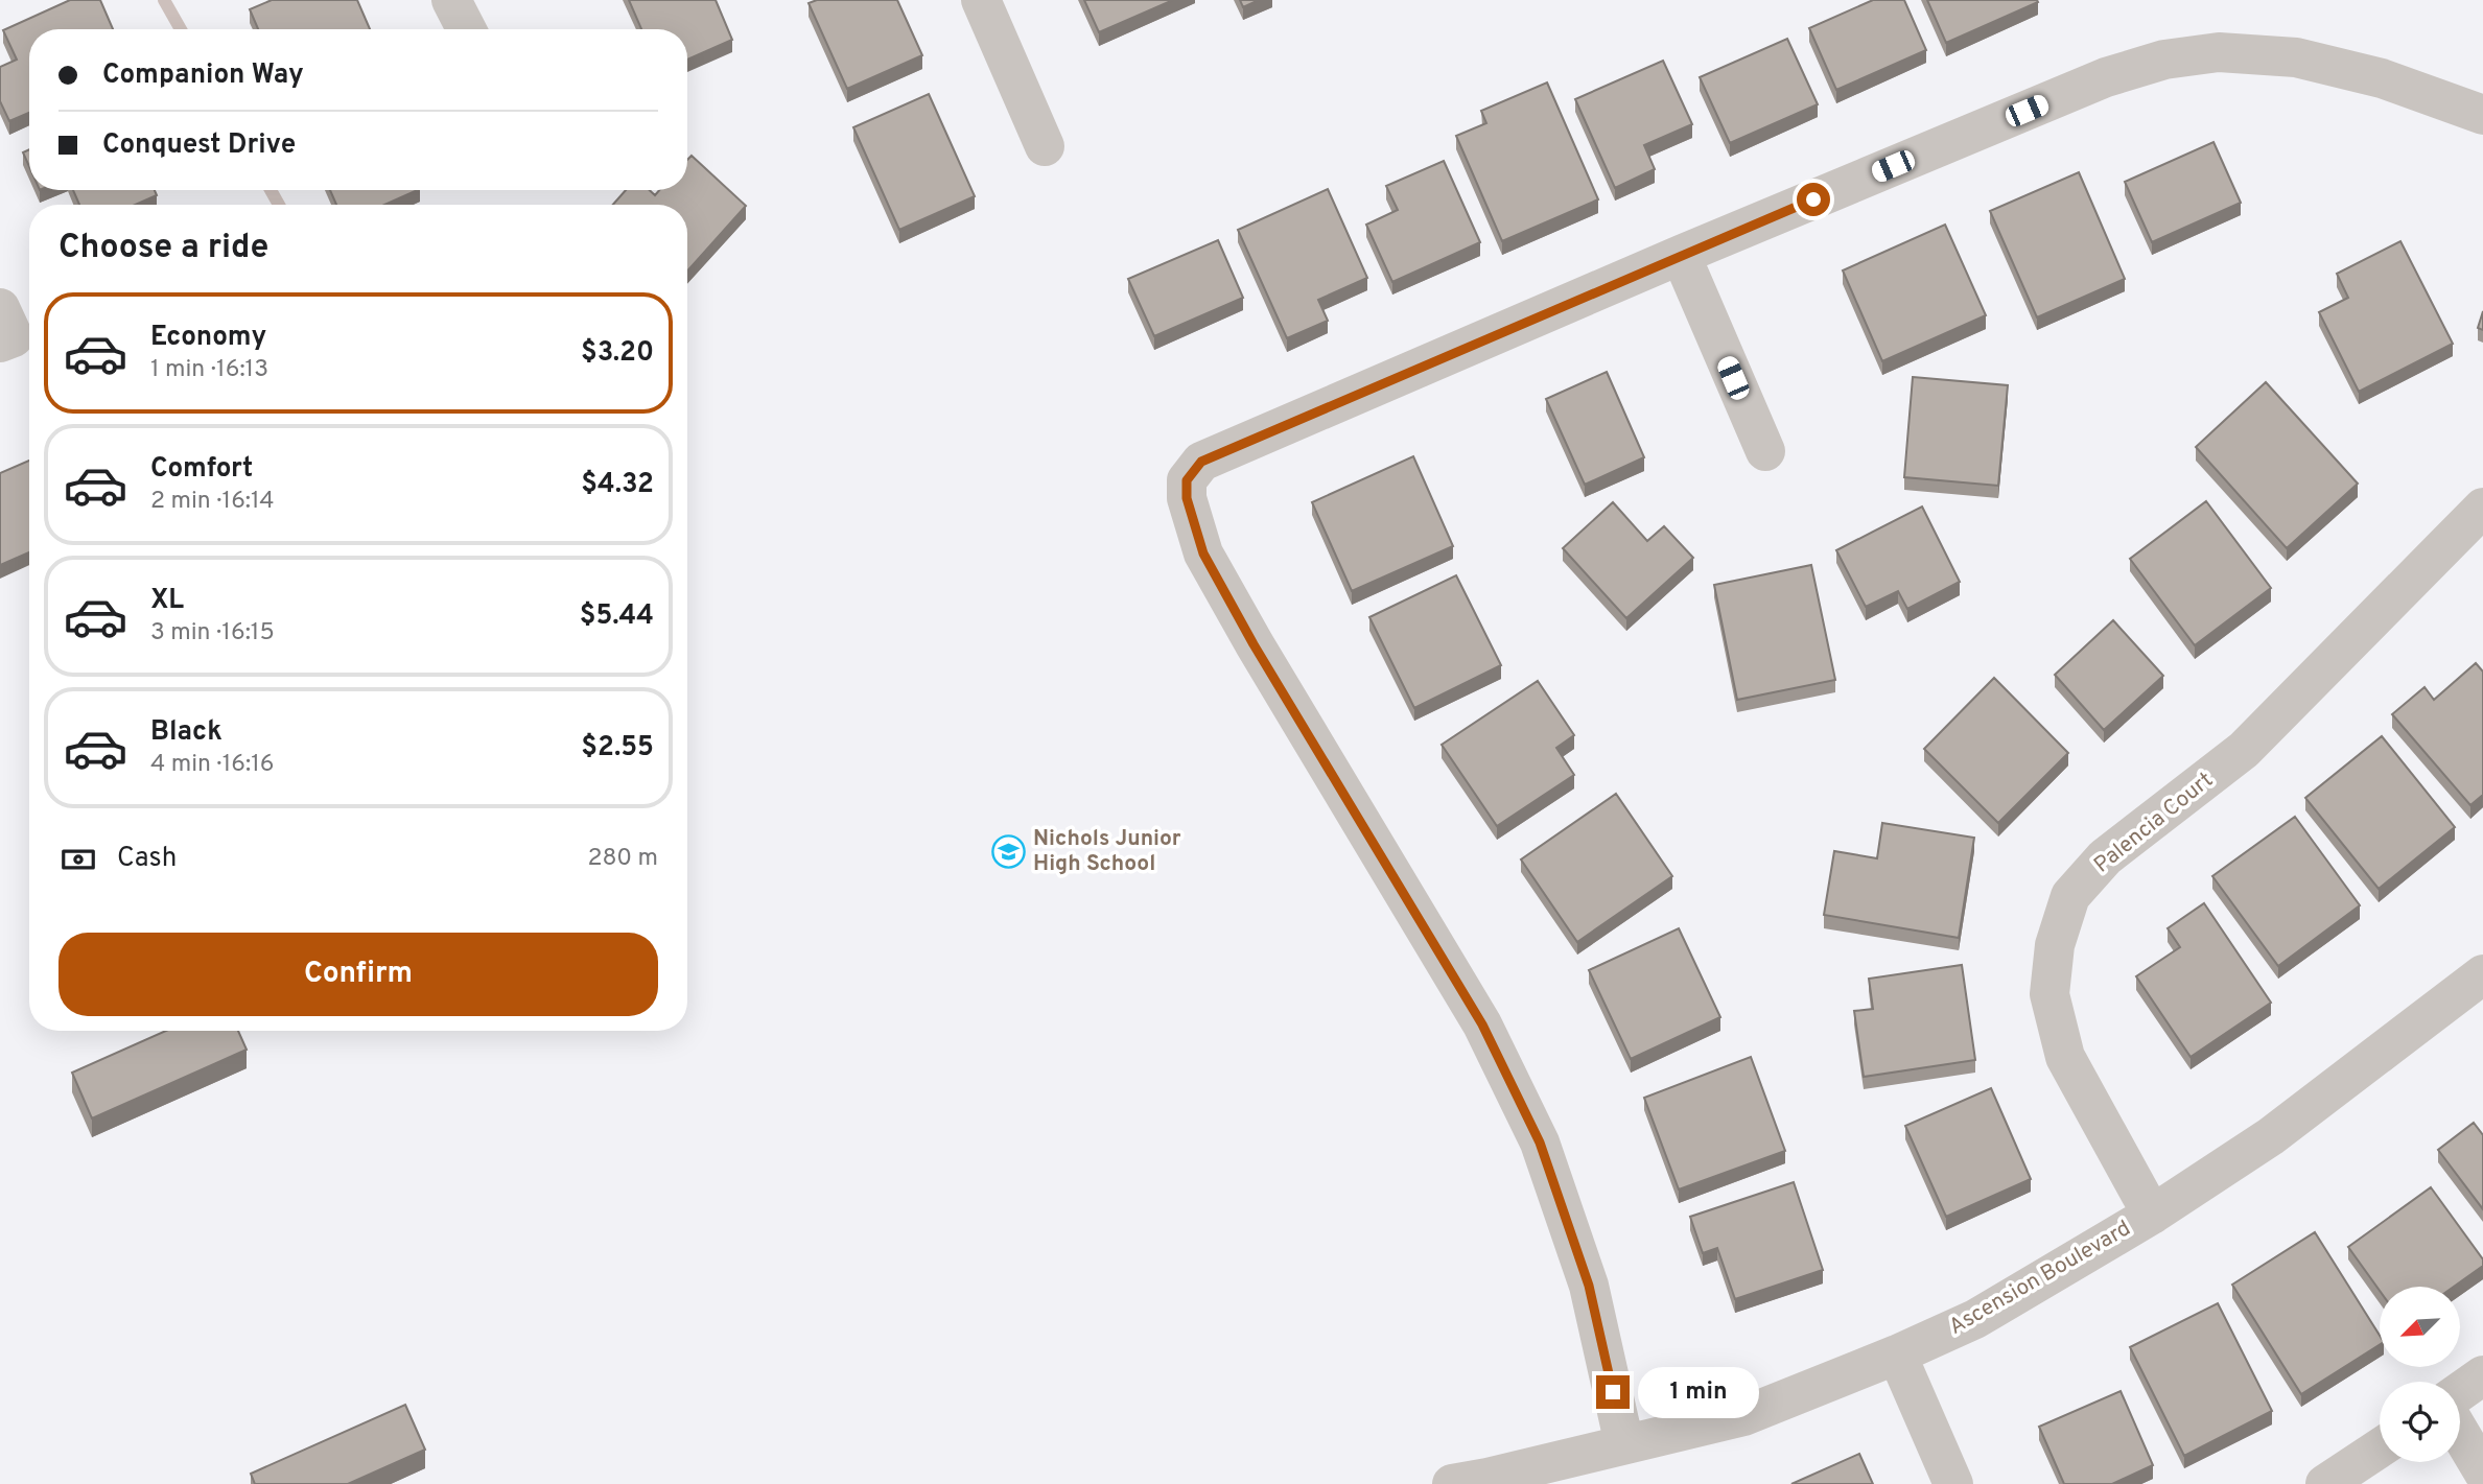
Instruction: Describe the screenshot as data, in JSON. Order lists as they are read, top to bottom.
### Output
{
  "streets": {
    "street": ["Palencia Court", "Ascension Boulevard"]
  },
  "crossings": [
    ["Palencia Court", "Ascension Boulevard"]
  ],
  "places": {
    "school or university": ["Nichols Junior High School"]
  },
  "north": "bottom left",
  "page": {
    "banner": ["Companion Way", "Conquest Drive"],
    "heading": "Choose a ride",
    "list": [
      {
        "name": "Economy",
        "note": "1 min · 16:13",
        "value": "$3.20"
      },
      {
        "name": "Comfort",
        "note": "2 min · 16:14",
        "value": "$4.32"
      },
      {
        "name": "XL",
        "note": "3 min · 16:15",
        "value": "$5.44"
      },
      {
        "name": "Black",
        "note": "4 min · 16:16",
        "value": "$2.55"
      }
    ],
    "pay": ["Cash", "280 m"],
    "buttons": "Confirm",
    "bubble": "1 min"
  }
}
